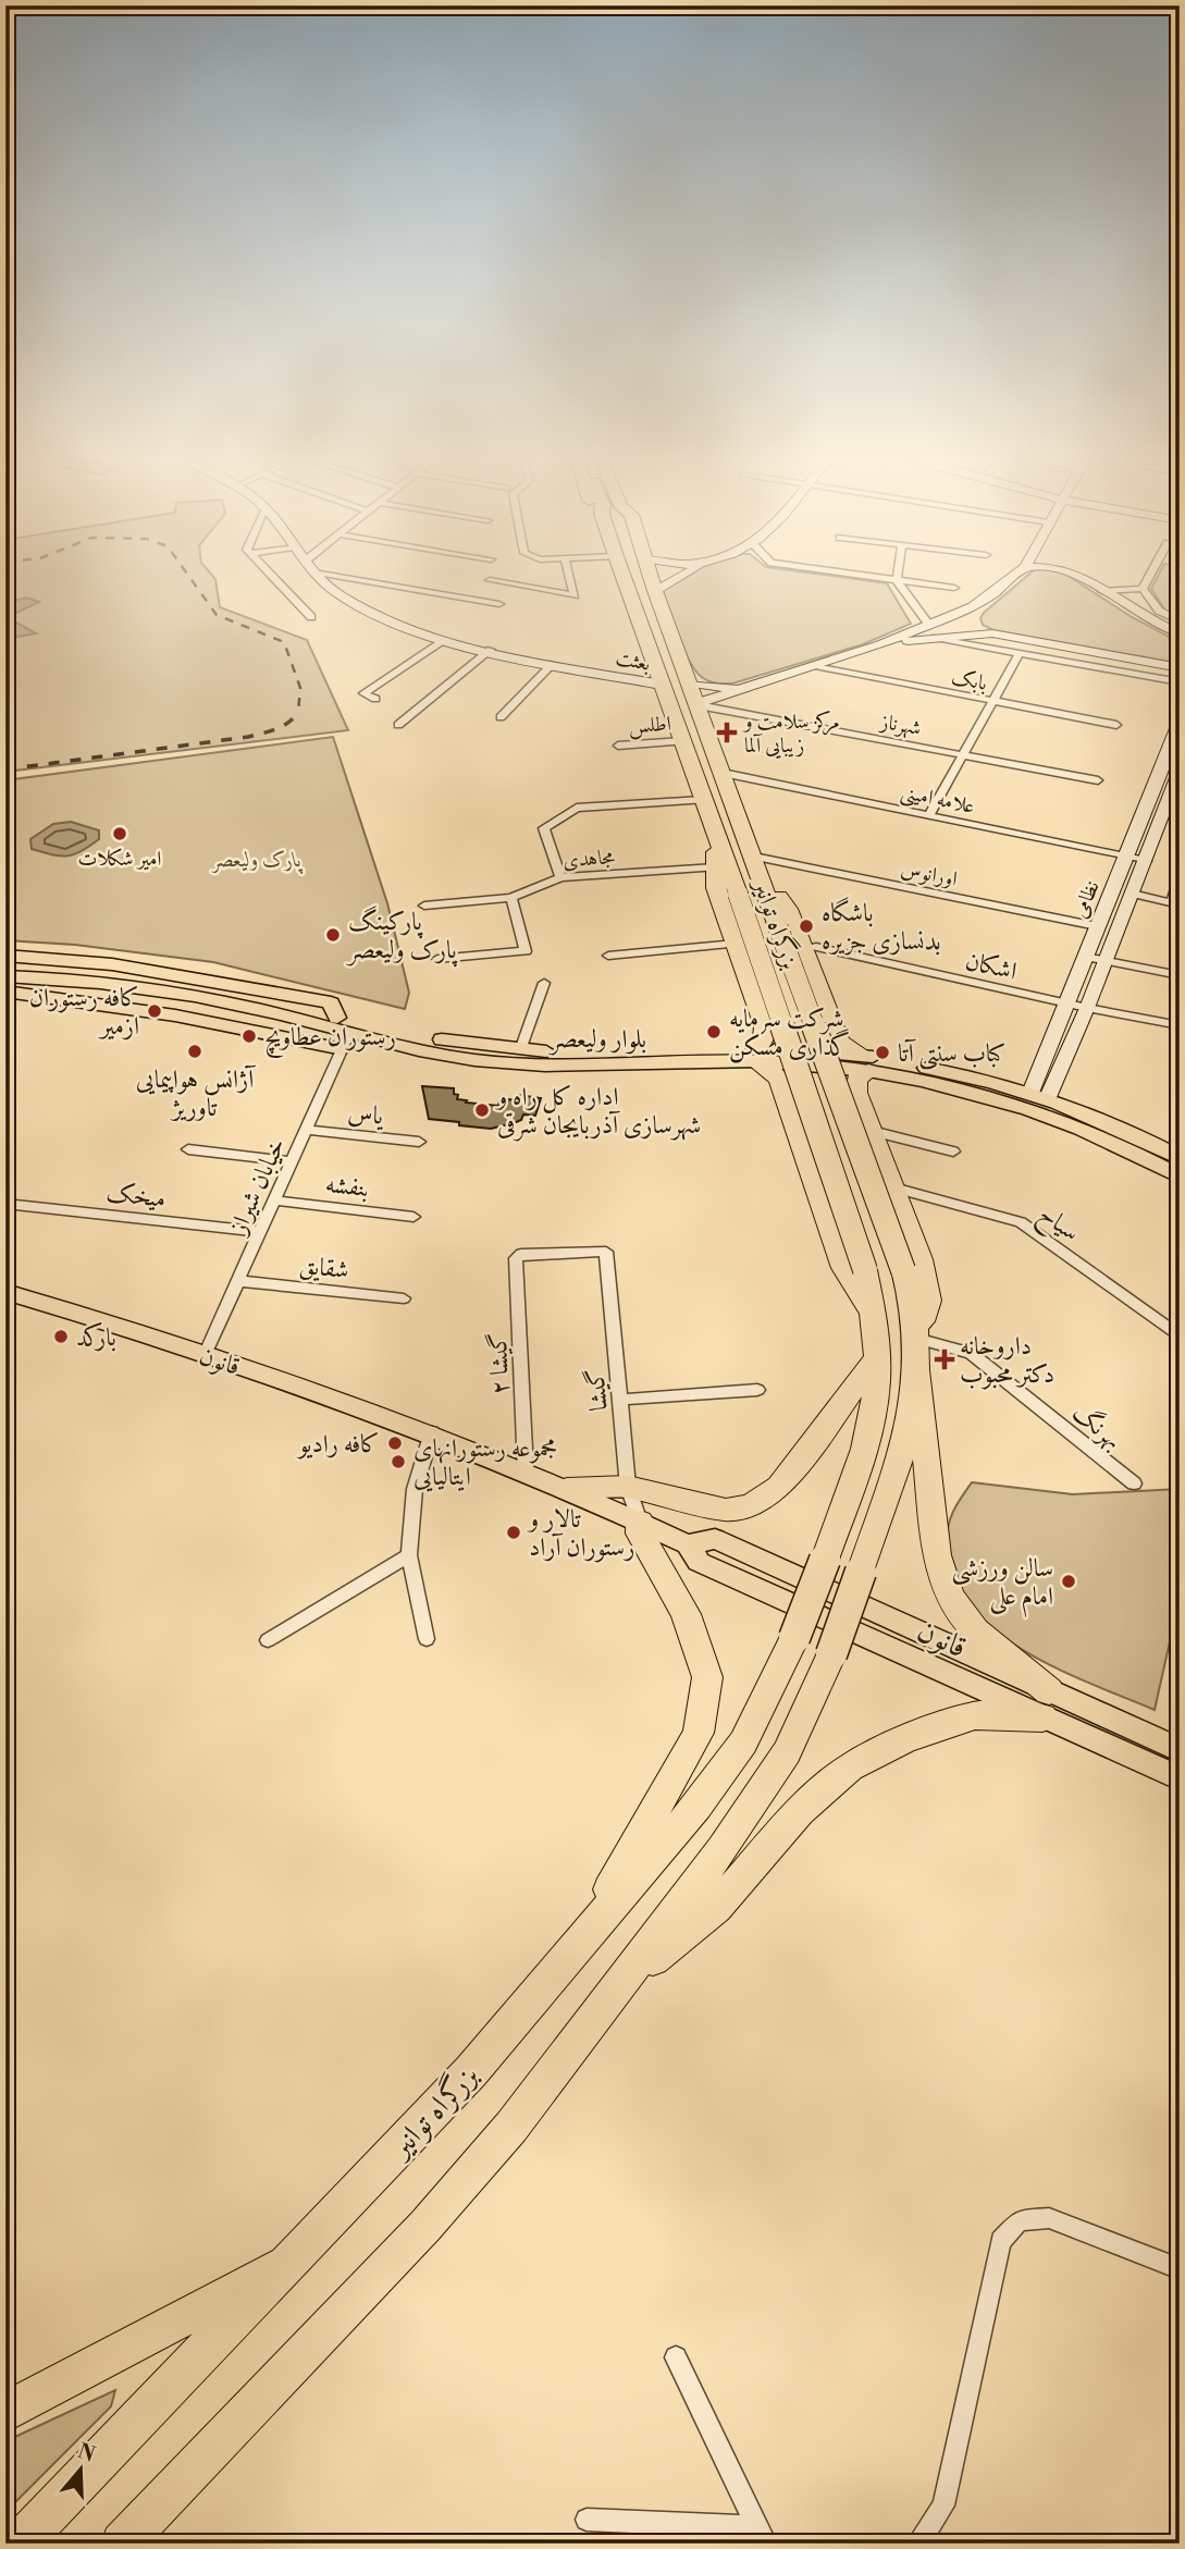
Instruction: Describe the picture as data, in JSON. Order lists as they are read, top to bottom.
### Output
{
  "streets": {
    "highway": ["بزرگراه توانیر"],
    "main road": [
      "بعثت",
      "نظامی",
      "بلوار ولیعصر",
      "قانون"
    ],
    "street": [
      "بابک",
      "اطلس",
      "شهرناز",
      "علامه امینی",
      "مجاهدی",
      "اورانوس",
      "اشکان",
      "یاس",
      "خیابان شیراز",
      "بنفشه",
      "میخک",
      "سیاح",
      "شقایق",
      "گیشا ۲",
      "گیشا",
      "بهرنگ"
    ]
  },
  "crossings": [
    ["بعثت", "بزرگراه توانیر"],
    ["اطلس", "بزرگراه توانیر"],
    ["شهرناز", "بزرگراه توانیر"],
    ["علامه امینی", "نظامی"],
    ["علامه امینی", "بزرگراه توانیر"],
    ["اورانوس", "نظامی"],
    ["اورانوس", "بزرگراه توانیر"],
    ["نظامی", "اشکان"],
    ["نظامی", "بلوار ولیعصر"],
    ["بزرگراه توانیر", "بهرنگ"],
    ["بلوار ولیعصر", "خیابان شیراز"],
    ["یاس", "خیابان شیراز"],
    ["خیابان شیراز", "بنفشه"],
    ["خیابان شیراز", "میخک"],
    ["خیابان شیراز", "شقایق"],
    ["خیابان شیراز", "قانون"],
    ["قانون", "گیشا ۲"],
    ["قانون", "گیشا"],
    ["گیشا ۲", "گیشا"]
  ],
  "parks": ["پارک ولیعصر"],
  "places": {
    "health": ["مرکز سلامت و زیبایی آلما", "داروخانه دکتر محبوب"],
    "other": [
      "امیر شکلات",
      "باشگاه بدنسازی جزیره",
      "پارکینگ پارک ولیعصر",
      "کافه رستوران ازمیر",
      "شرکت سرمایه گذاری مسکن",
      "رستوران عطاویچ",
      "آژانس هواپیمایی تاوریژ",
      "کباب سنتی آتا",
      "اداره کل راه و شهرسازی آذربایجان شرقی",
      "بارکد",
      "کافه رادیو",
      "مجموعه رستورانهای ایتالیایی",
      "تالار و رستوران آراد",
      "سالن ورزشی امام علی"
    ]
  },
  "north": "top"
}
